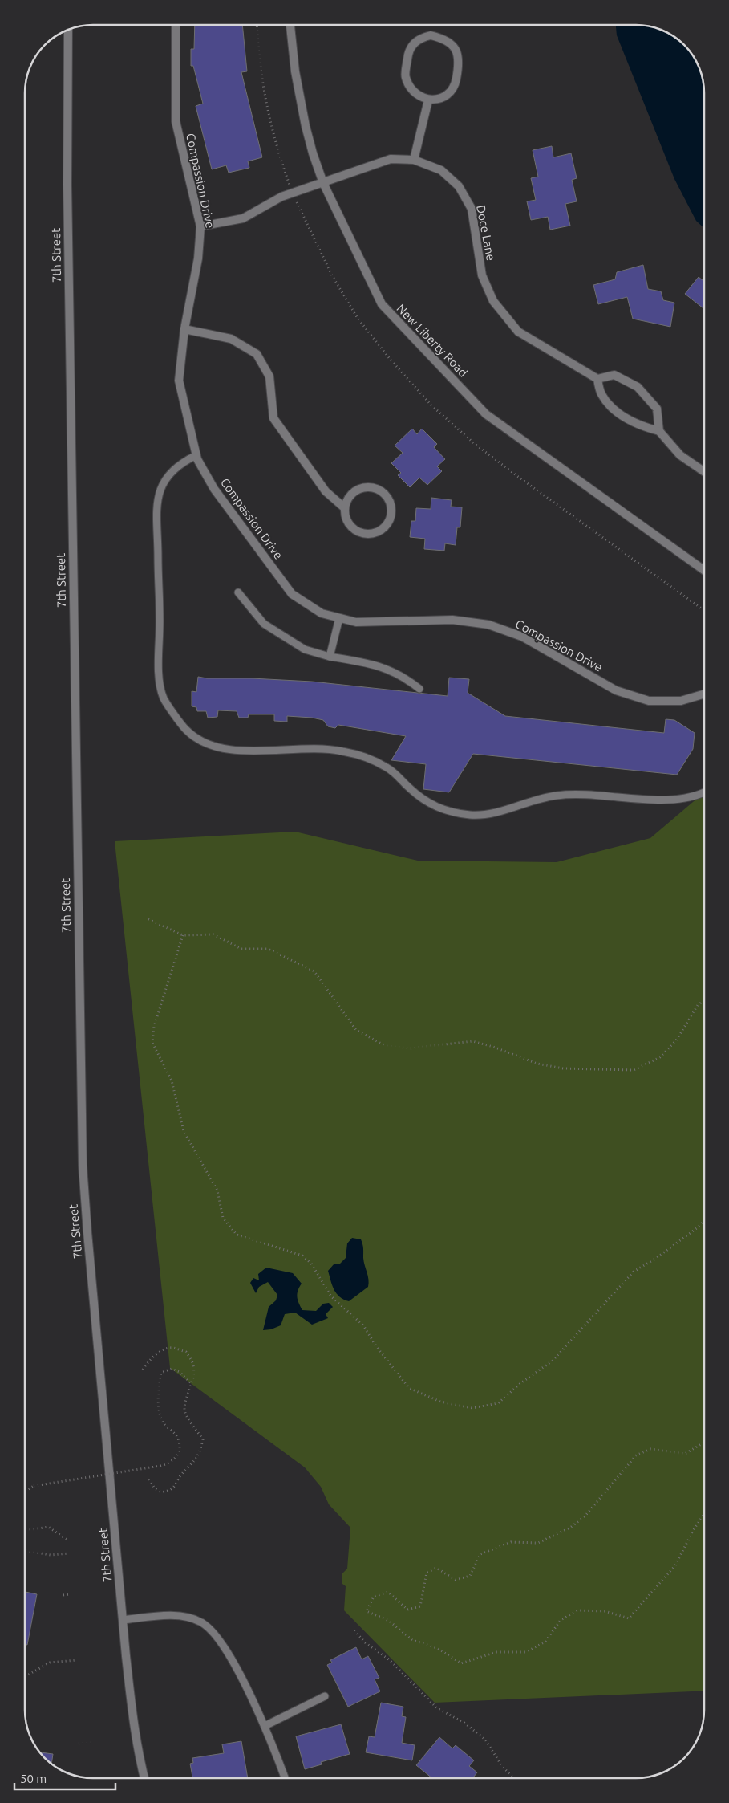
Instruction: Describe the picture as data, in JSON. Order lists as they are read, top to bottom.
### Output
{
  "streets": {
    "street": [
      "Compassion Drive",
      "Doce Lane",
      "7th Street",
      "New Liberty Road"
    ]
  },
  "crossings": [
    ["Compassion Drive", "Doce Lane"],
    ["Doce Lane", "New Liberty Road"]
  ],
  "scale_bar": "50 m"
}
